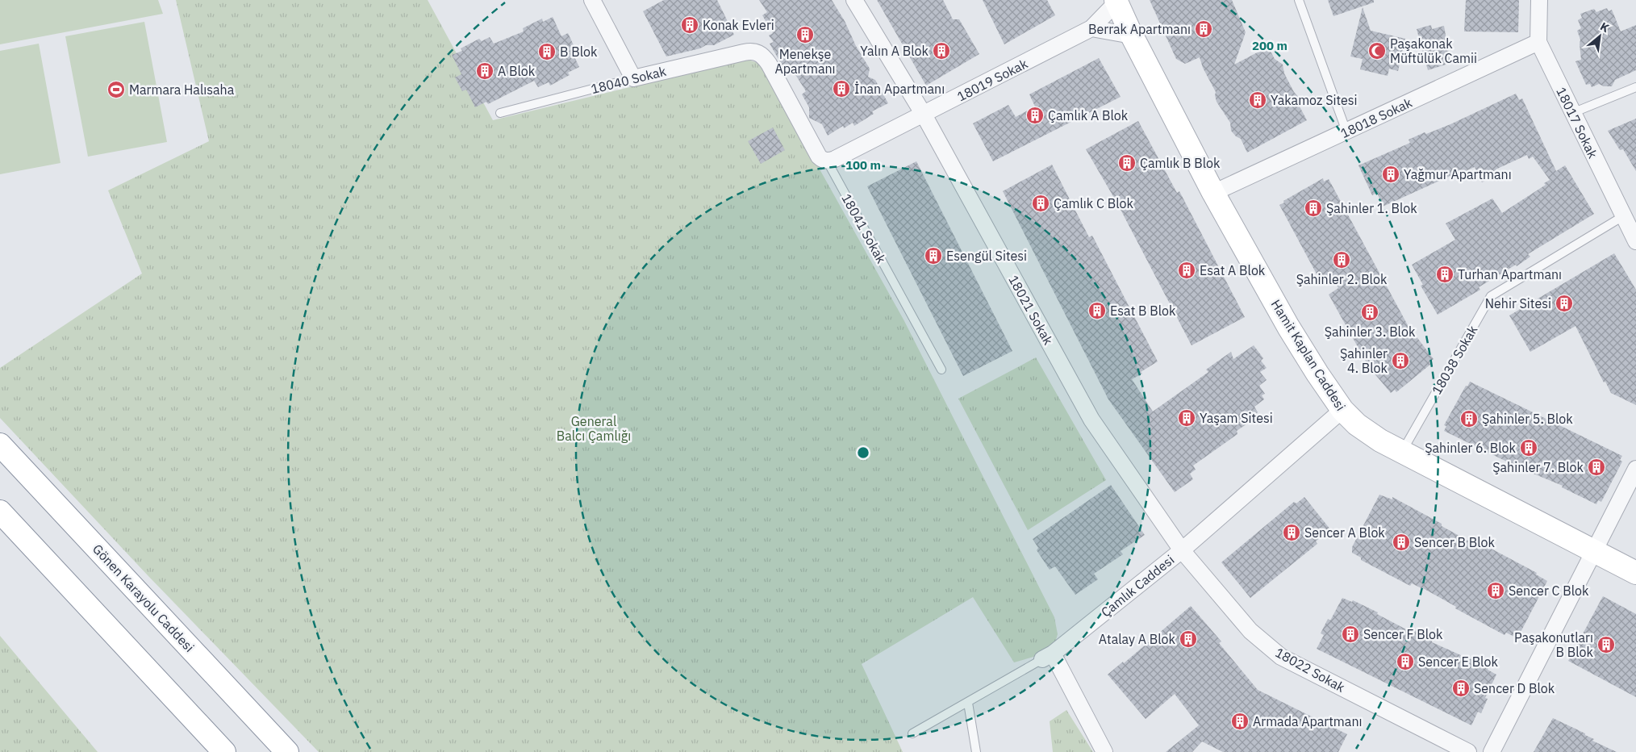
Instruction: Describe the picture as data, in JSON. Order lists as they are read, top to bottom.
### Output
{
  "streets": {
    "main road": ["Hamit Kaplan Caddesi", "Gönen Karayolu Caddesi"],
    "street": [
      "18040 Sokak",
      "18019 Sokak",
      "18018 Sokak",
      "18017 Sokak",
      "18041 Sokak",
      "18021 Sokak",
      "Çamlık Caddesi",
      "18022 Sokak"
    ],
    "lane": ["18038 Sokak"]
  },
  "crossings": [
    ["18040 Sokak", "18041 Sokak"],
    ["18019 Sokak", "18041 Sokak"],
    ["18019 Sokak", "18021 Sokak"],
    ["18019 Sokak", "Hamit Kaplan Caddesi"],
    ["18018 Sokak", "18017 Sokak"],
    ["18018 Sokak", "Hamit Kaplan Caddesi"],
    ["18017 Sokak", "18038 Sokak"],
    ["18021 Sokak", "Çamlık Caddesi"],
    ["18021 Sokak", "18022 Sokak"],
    ["Hamit Kaplan Caddesi", "18038 Sokak"],
    ["Hamit Kaplan Caddesi", "Çamlık Caddesi"],
    ["Çamlık Caddesi", "18022 Sokak"]
  ],
  "parks": ["General Balcı Çamlığı"],
  "places": {
    "building": [
      "Konak Evleri",
      "Berrak Apartmanı",
      "Menekşe Apartmanı",
      "Yalın A Blok",
      "B Blok",
      "A Blok",
      "İnan Apartmanı",
      "Yakamoz Sitesi",
      "Çamlık A Blok",
      "Çamlık B Blok",
      "Yağmur Apartmanı",
      "Çamlık C Blok",
      "Şahinler 1. Blok",
      "Esengül Sitesi",
      "Şahinler 2. Blok",
      "Esat A Blok",
      "Turhan Apartmanı",
      "Nehir Sitesi",
      "Esat B Blok",
      "Şahinler 3. Blok",
      "Şahinler 4. Blok",
      "Yaşam Sitesi",
      "Şahinler 5. Blok",
      "Şahinler 6. Blok",
      "Şahinler 7. Blok",
      "Sencer A Blok",
      "Sencer B Blok",
      "Sencer C Blok",
      "Sencer F Blok",
      "Atalay A Blok",
      "Paşakonutları B Blok",
      "Sencer E Blok",
      "Sencer D Blok",
      "Armada Apartmanı"
    ],
    "mosque": ["Paşakonak Müftülük Camii"],
    "sports": ["Marmara Halısaha"]
  },
  "north": "top right",
  "rings": ["200 m", "100 m"]
}
